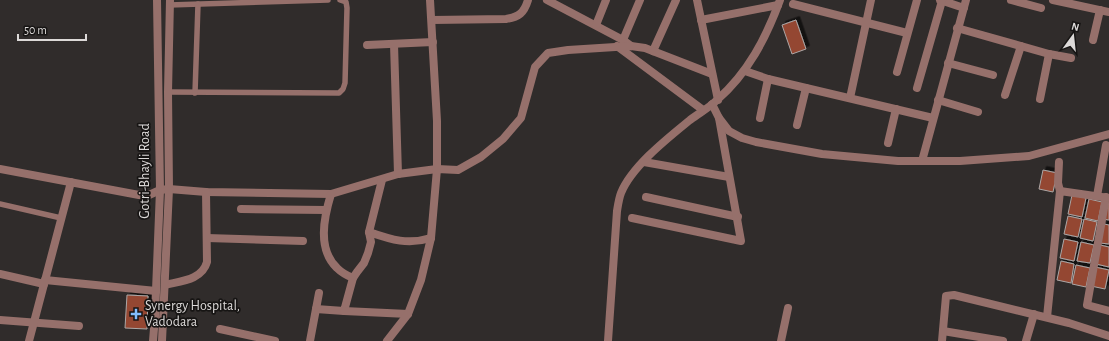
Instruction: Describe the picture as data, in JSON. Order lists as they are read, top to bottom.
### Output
{
  "streets": {
    "street": ["Gotri-Bhayli Road"]
  },
  "places": {
    "health": ["Synergy Hospital, Vadodara"]
  },
  "scale_bar": "50 m",
  "north": "top"
}
